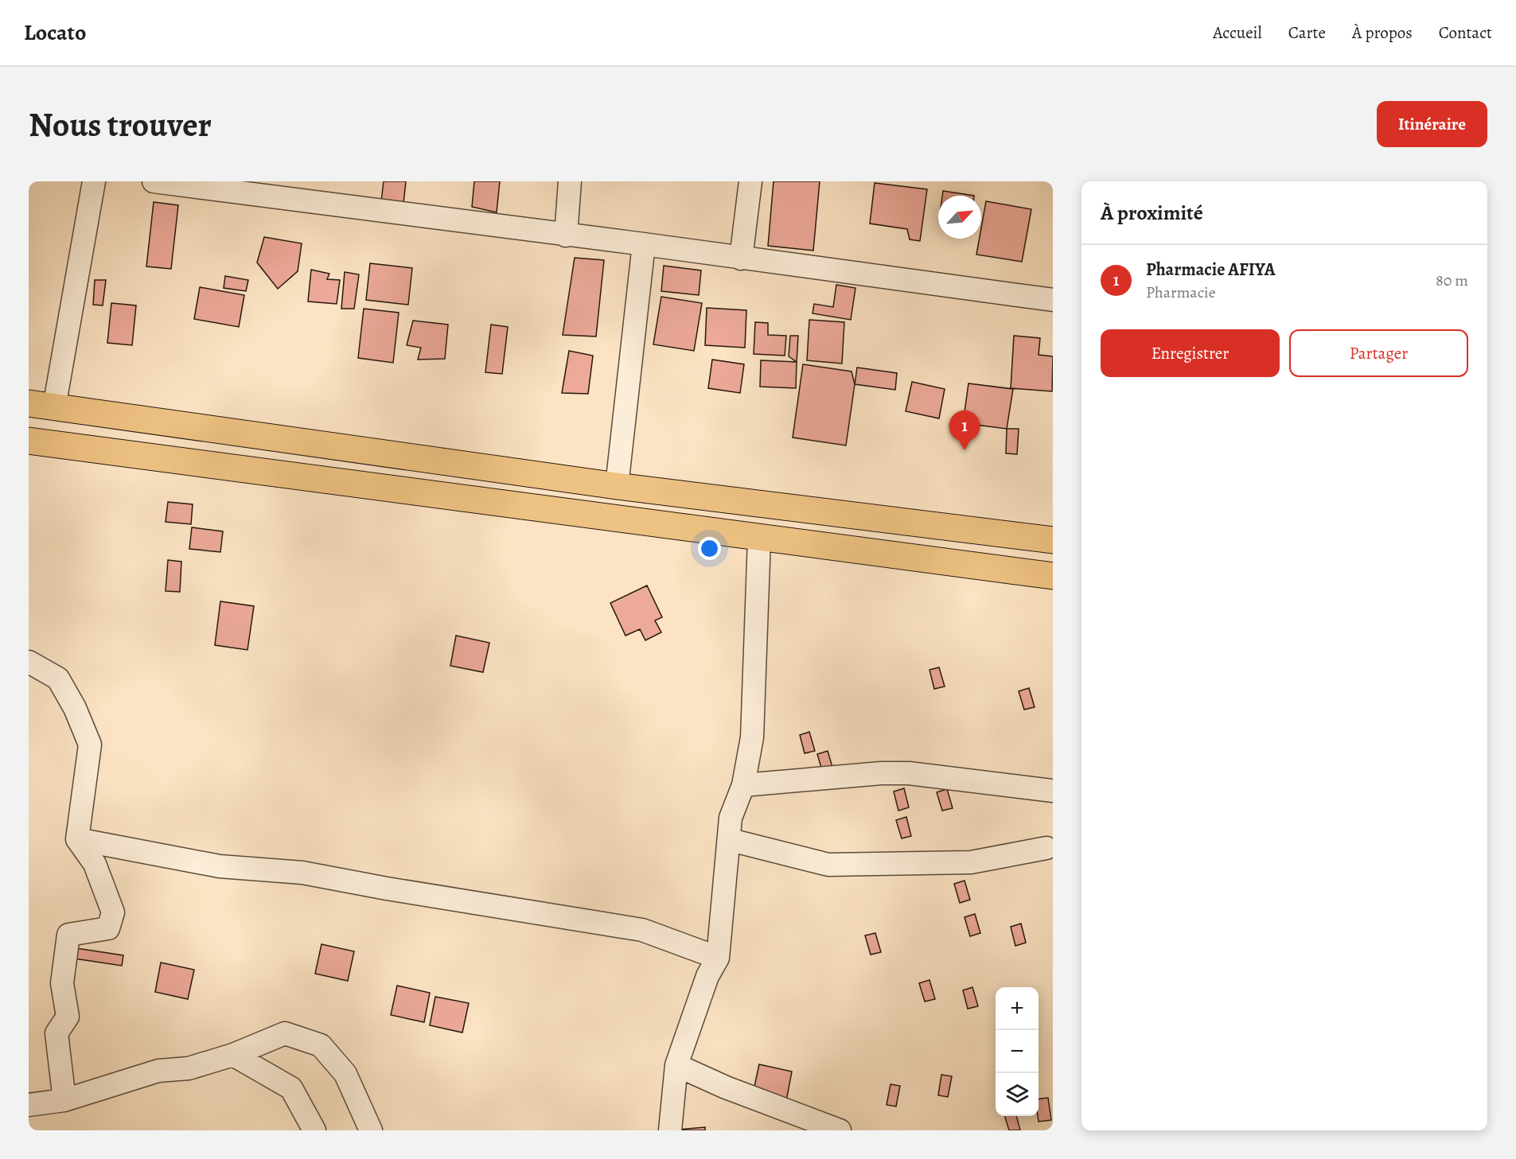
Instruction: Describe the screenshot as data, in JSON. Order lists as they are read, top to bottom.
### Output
{
  "north": "top right",
  "page": {
    "header": "Locato",
    "nav": [
      "Accueil",
      "Carte",
      "À propos",
      "Contact"
    ],
    "buttons": [
      "Itinéraire",
      ["Enregistrer", "Partager"]
    ],
    "title": "Nous trouver",
    "heading": "À proximité",
    "list": [
      {
        "mark": "1",
        "name": "Pharmacie AFIYA",
        "note": "Pharmacie",
        "value": "80 m"
      }
    ],
    "pins": "1",
    "map_buttons": ["+", "−"]
  }
}
